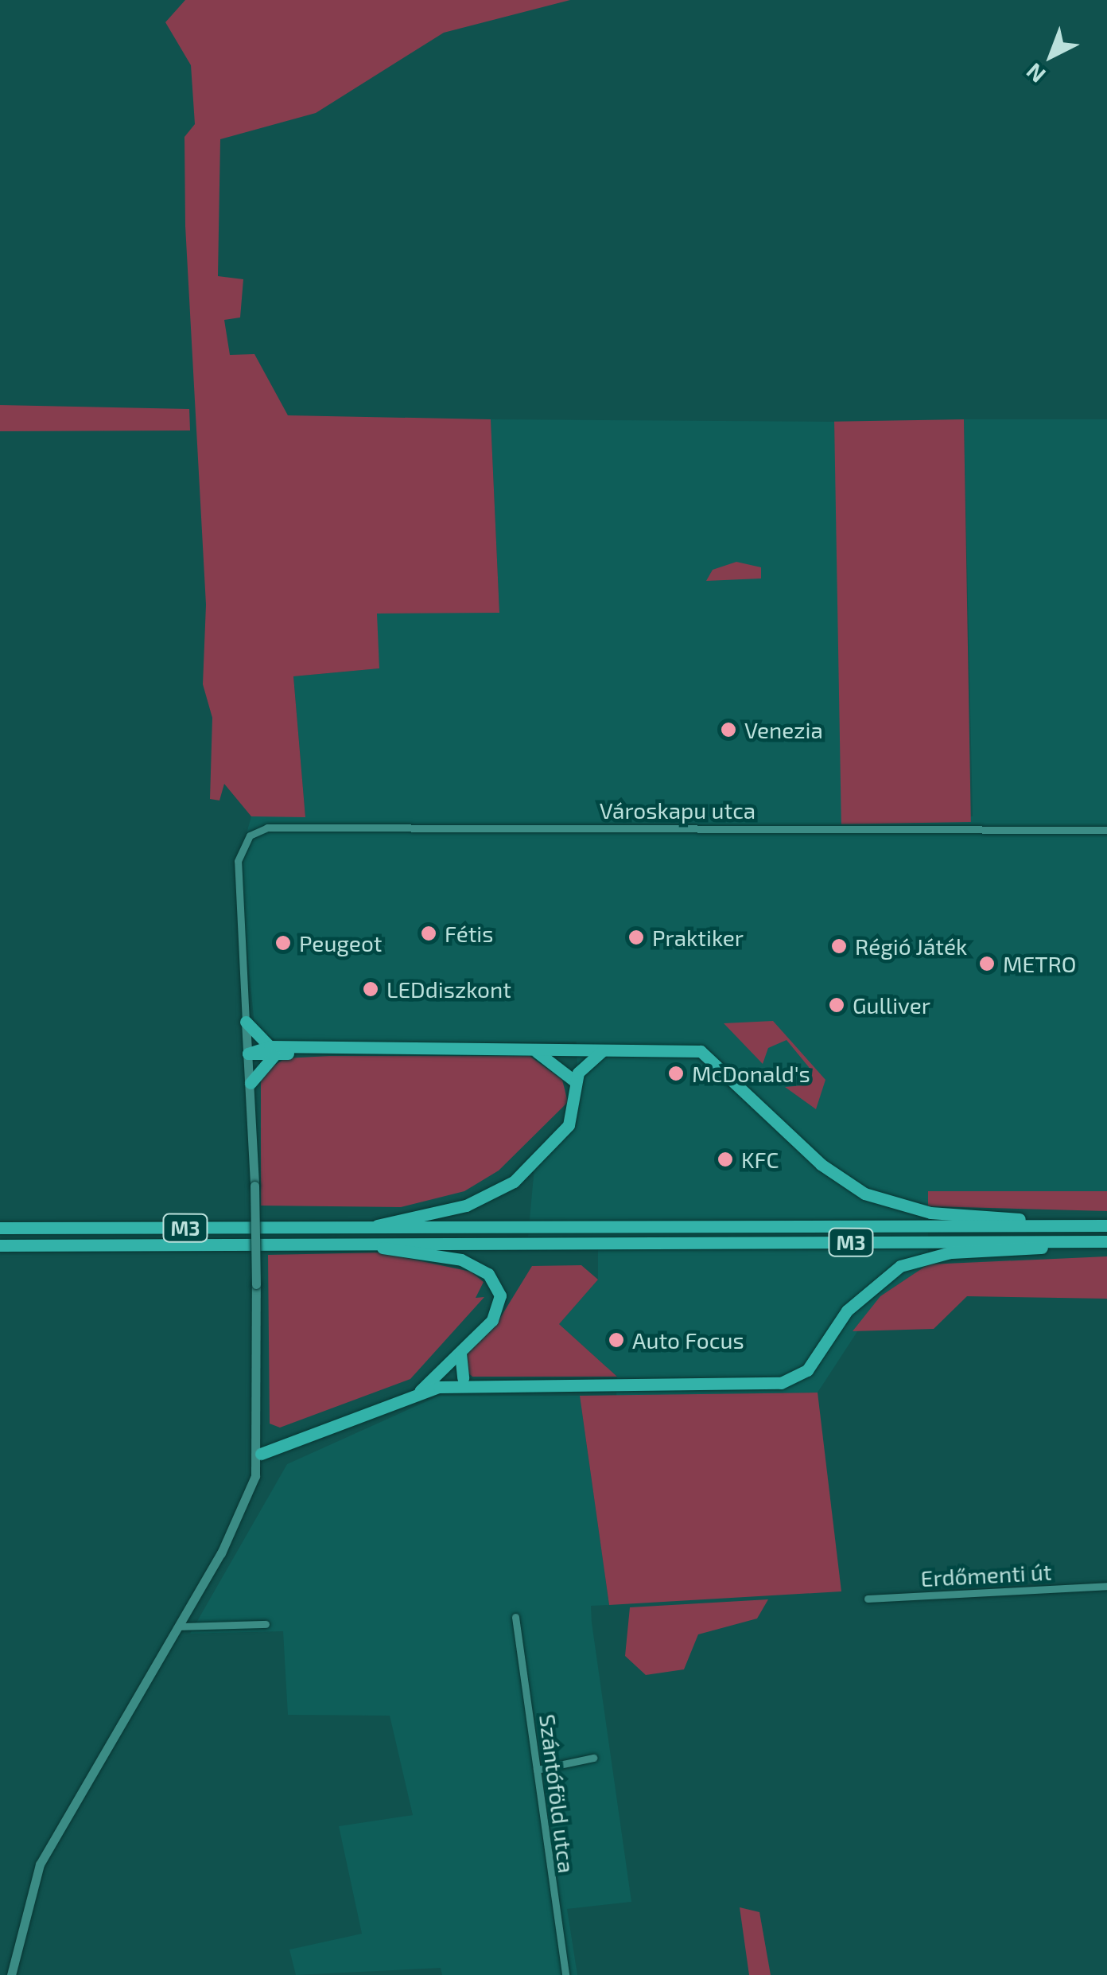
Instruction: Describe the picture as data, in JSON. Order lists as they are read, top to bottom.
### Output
{
  "streets": {
    "highway": ["M3"],
    "street": ["Városkapu utca", "Erdőmenti út", "Szántóföld utca"]
  },
  "places": [
    "Venezia",
    "Fétis",
    "Praktiker",
    "Peugeot",
    "Régió Játék",
    "METRO",
    "LEDdiszkont",
    "Gulliver",
    "McDonald's",
    "KFC",
    "Auto Focus"
  ],
  "north": "bottom left"
}
